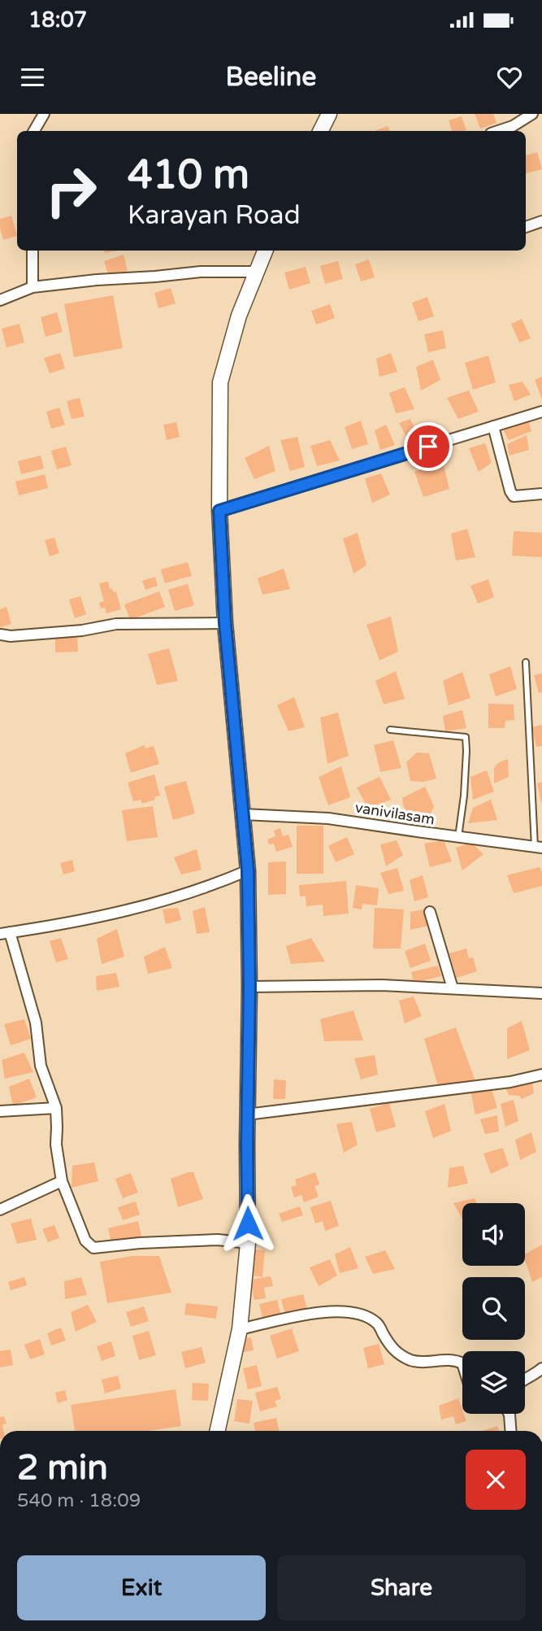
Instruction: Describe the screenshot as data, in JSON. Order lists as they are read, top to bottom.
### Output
{
  "streets": {
    "street": ["vanivilasam"]
  },
  "page": {
    "status": "18:07",
    "header": "Beeline",
    "turn": ["410 m", "Karayan Road"],
    "heading": ["2 min", "540 m · 18:09"],
    "buttons": ["Exit", "Share"]
  }
}
